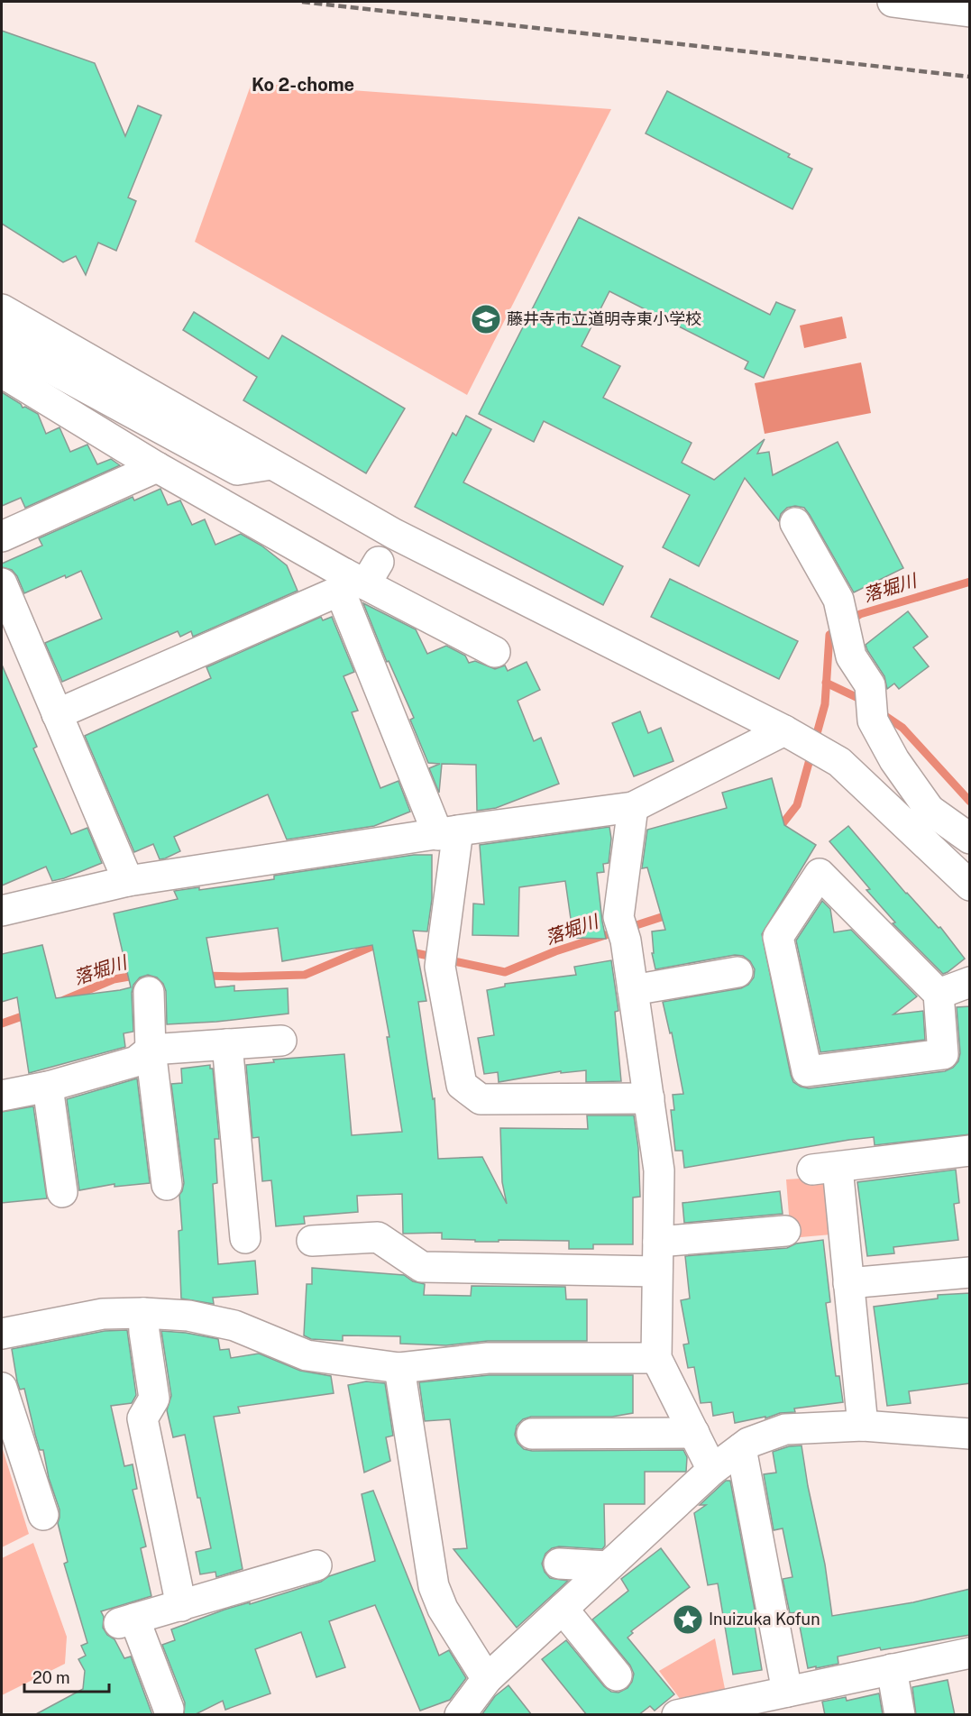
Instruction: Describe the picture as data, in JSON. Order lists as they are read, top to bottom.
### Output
{
  "districts": ["Ko 2-chome"],
  "water": ["落堀川"],
  "places": {
    "school or university": ["藤井寺市立道明寺東小学校"],
    "place": ["Inuizuka Kofun"]
  },
  "scale_bar": "20 m"
}
